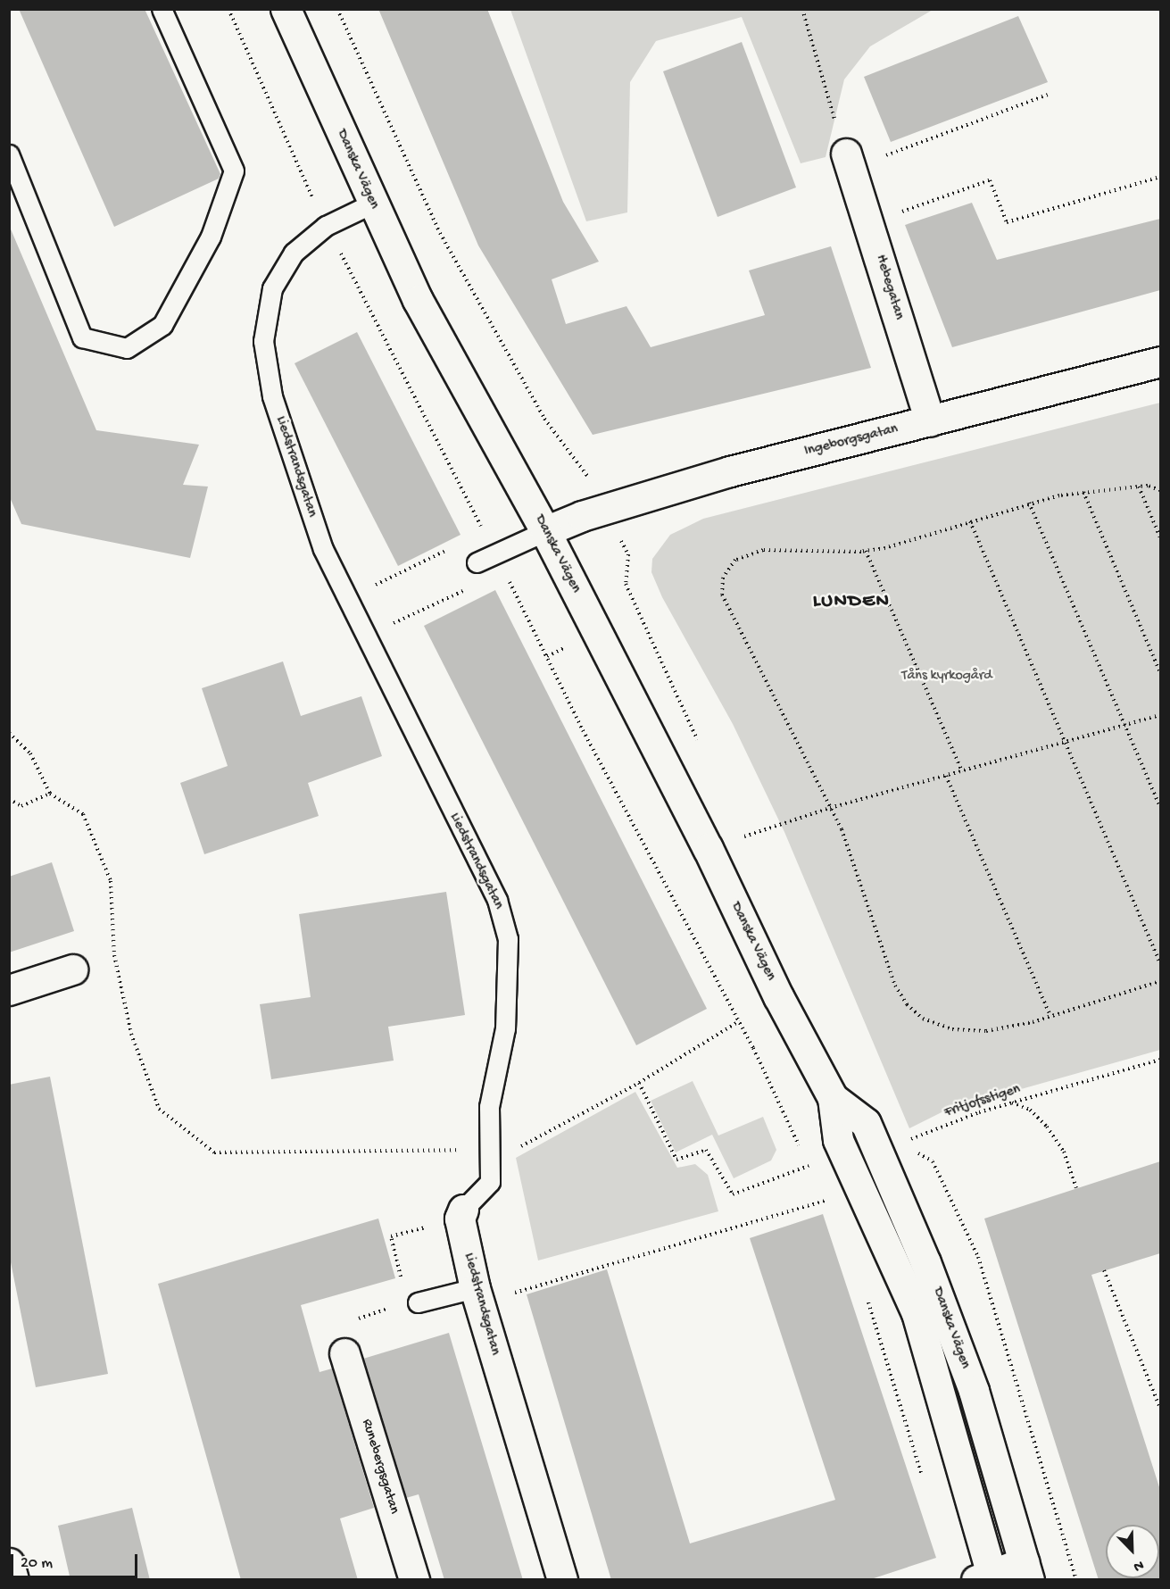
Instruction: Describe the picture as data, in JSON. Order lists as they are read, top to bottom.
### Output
{
  "streets": {
    "street": [
      "Danska Vägen",
      "Hebegatan",
      "Ingeborgsgatan",
      "Liedstrandsgatan",
      "Runebergsgatan"
    ],
    "path": ["Fritjofsstigen"]
  },
  "crossings": [
    ["Danska Vägen", "Ingeborgsgatan"],
    ["Danska Vägen", "Liedstrandsgatan"],
    ["Hebegatan", "Ingeborgsgatan"]
  ],
  "districts": ["LUNDEN"],
  "parks": ["Tåns kyrkogård"],
  "scale_bar": "20 m",
  "north": "bottom right"
}
